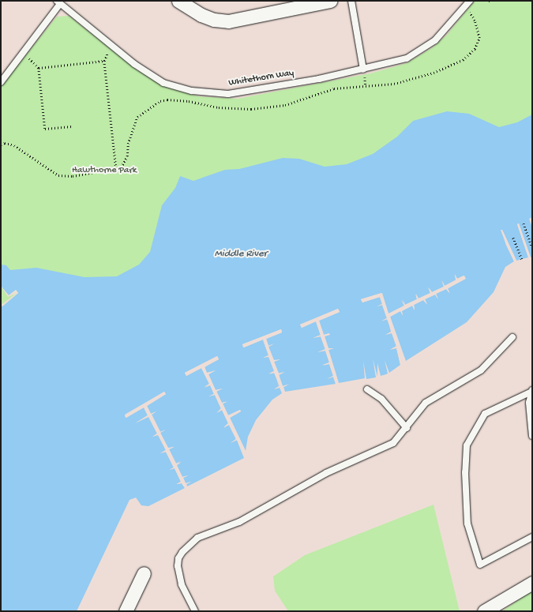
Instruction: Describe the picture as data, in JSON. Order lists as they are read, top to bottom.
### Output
{
  "streets": {
    "lane": ["Whitethorn Way"]
  },
  "water": ["Middle River"],
  "parks": ["Hawthorne Park"]
}
